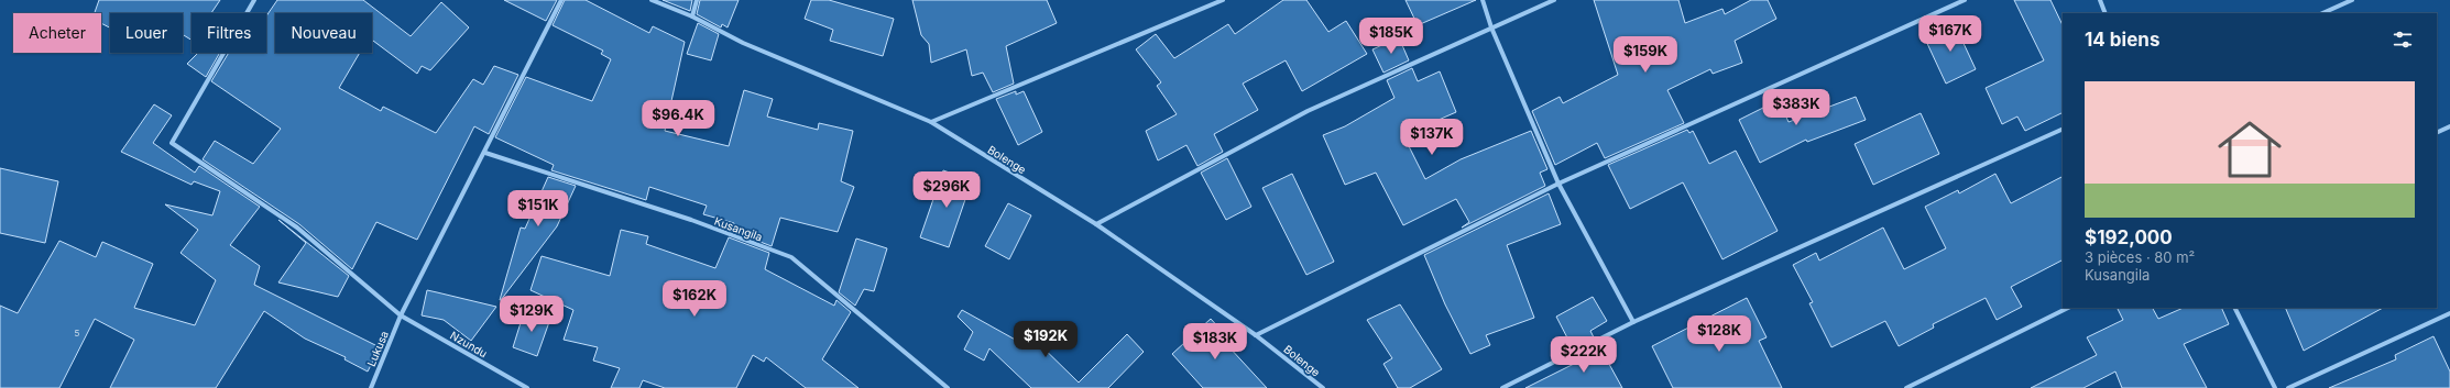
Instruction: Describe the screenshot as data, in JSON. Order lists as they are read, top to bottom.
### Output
{
  "streets": {
    "street": [
      "Bolenge",
      "Kusangila",
      "Nzundu",
      "Lukusa"
    ]
  },
  "crossings": [
    ["Kusangila", "Lukusa"],
    ["Nzundu", "Lukusa"]
  ],
  "house_numbers": ["5"],
  "page": {
    "chip": [
      "Acheter",
      "Louer",
      "Filtres",
      "Nouveau"
    ],
    "heading": "14 biens",
    "price": [
      "$167K",
      "$185K",
      "$159K",
      "$383K",
      "$96.4K",
      "$137K",
      "$296K",
      "$151K",
      "$162K",
      "$129K",
      "$128K",
      "$192K",
      "$183K",
      "$222K"
    ],
    "list": [
      {
        "name": "$192,000",
        "note": "3 pièces · 80 m² · Kusangila"
      }
    ]
  }
}
